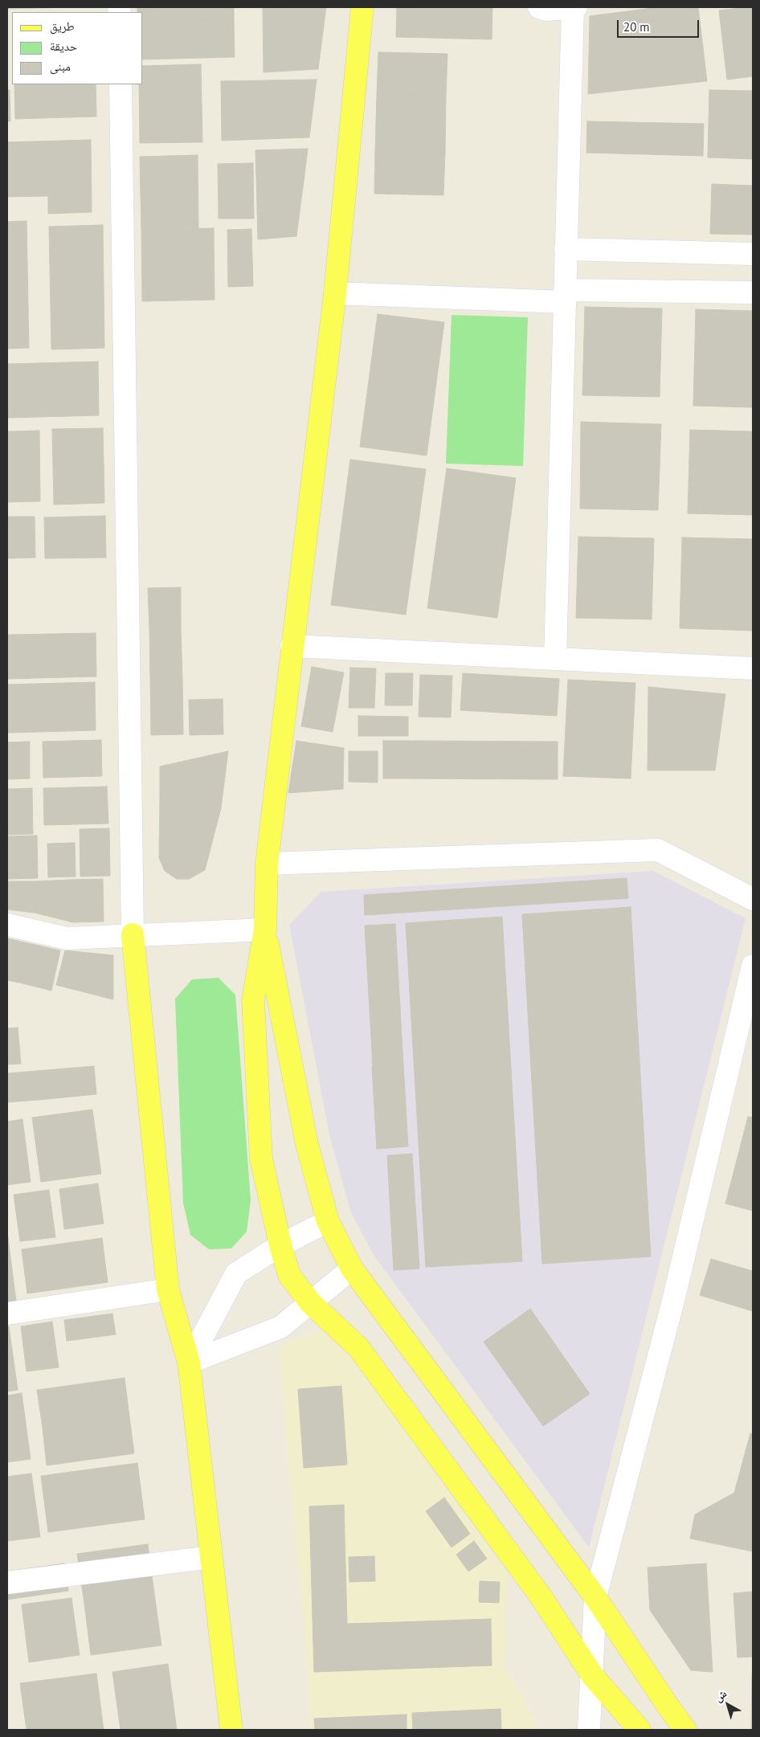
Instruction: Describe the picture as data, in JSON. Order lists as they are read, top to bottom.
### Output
{
  "legend": ["طريق", "حديقة", "مبنى"],
  "scale_bar": "20 m",
  "north": "top left"
}
